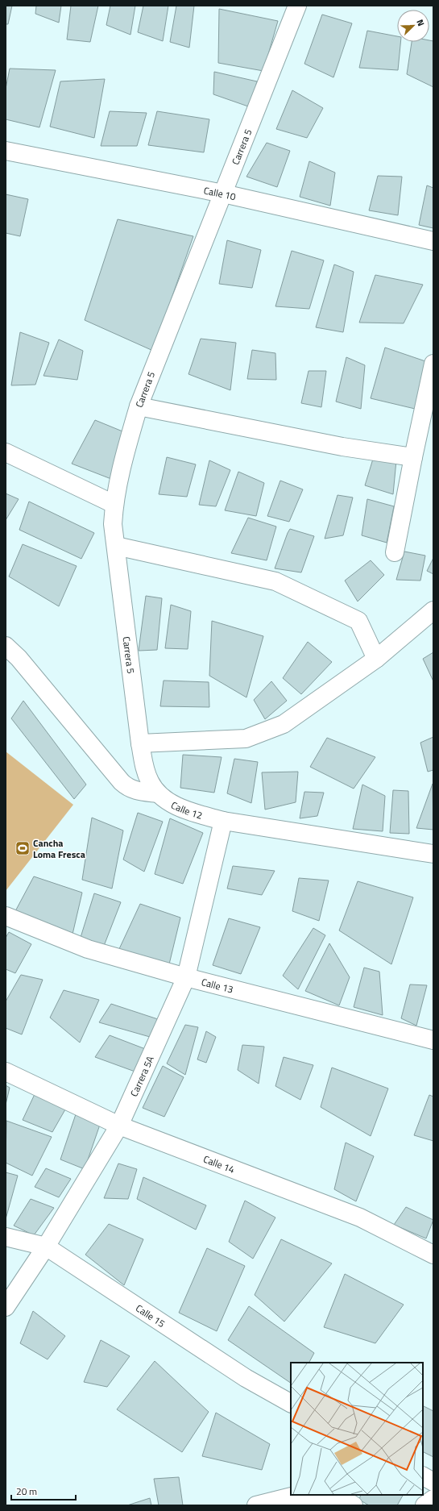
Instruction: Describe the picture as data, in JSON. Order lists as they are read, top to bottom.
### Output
{
  "streets": {
    "street": [
      "Carrera 5",
      "Calle 10",
      "Calle 12",
      "Calle 13",
      "Carrera 5A",
      "Calle 14",
      "Calle 15"
    ]
  },
  "crossings": [
    ["Carrera 5", "Calle 10"],
    ["Carrera 5", "Calle 12"],
    ["Calle 12", "Carrera 5A"],
    ["Calle 13", "Carrera 5A"],
    ["Carrera 5A", "Calle 14"],
    ["Carrera 5A", "Calle 15"]
  ],
  "places": {
    "sports": ["Cancha Loma Fresca"]
  },
  "scale_bar": "20 m",
  "north": "top right"
}
